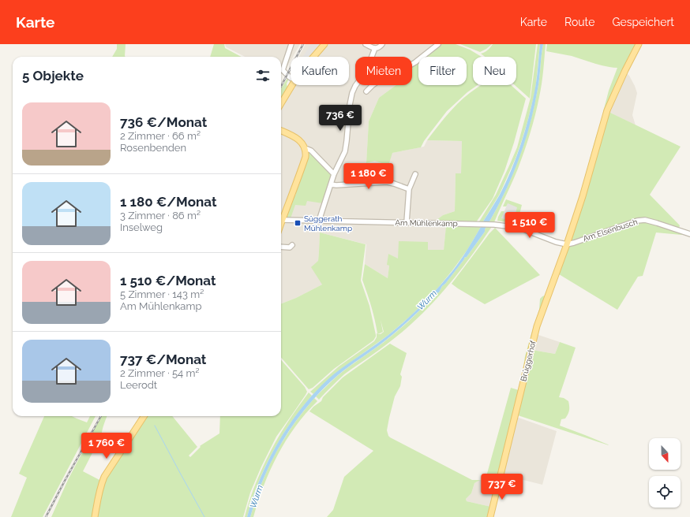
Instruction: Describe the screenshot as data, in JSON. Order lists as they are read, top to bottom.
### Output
{
  "streets": {
    "main road": ["Brüggerhof"],
    "street": ["Am Mühlenkamp", "Am Elsenbusch"]
  },
  "crossings": [
    ["Am Mühlenkamp", "Am Elsenbusch"],
    ["Am Mühlenkamp", "Brüggerhof"],
    ["Am Elsenbusch", "Brüggerhof"]
  ],
  "water": ["Wurm"],
  "places": {
    "transit": ["Süggerath Mühlenkamp"]
  },
  "north": "bottom",
  "page": {
    "header": "Karte",
    "nav": ["Karte", "Route", "Gespeichert"],
    "chip": [
      "Kaufen",
      "Mieten",
      "Filter",
      "Neu"
    ],
    "heading": "5 Objekte",
    "list": [
      {
        "name": "736 €/Monat",
        "note": "2 Zimmer · 66 m² · Rosenbenden"
      },
      {
        "name": "1 180 €/Monat",
        "note": "3 Zimmer · 86 m² · Inselweg"
      },
      {
        "name": "1 510 €/Monat",
        "note": "5 Zimmer · 143 m² · Am Mühlenkamp"
      },
      {
        "name": "737 €/Monat",
        "note": "2 Zimmer · 54 m² · Leerodt"
      }
    ],
    "price": [
      "736 €",
      "1 180 €",
      "1 510 €",
      "1 760 €",
      "737 €"
    ]
  }
}
